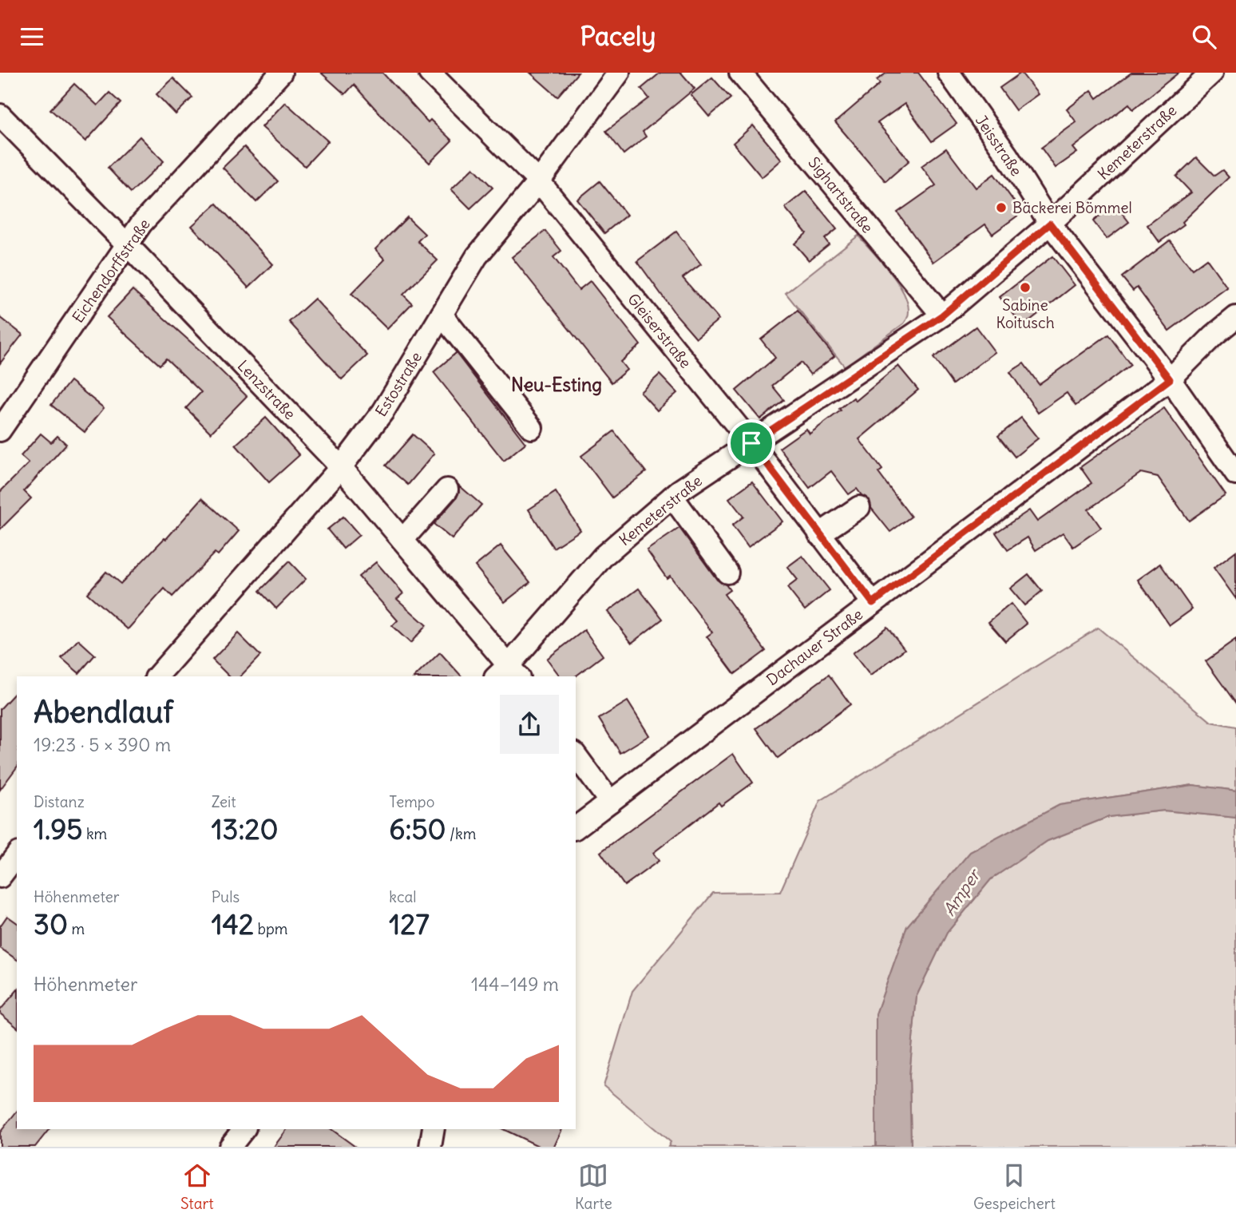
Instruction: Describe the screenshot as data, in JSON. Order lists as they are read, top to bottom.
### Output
{
  "streets": {
    "street": [
      "Kemeterstraße",
      "Jeisstraße",
      "Sighartstraße",
      "Eichendorffstraße",
      "Gleiserstraße",
      "Estostraße",
      "Lenzstraße",
      "Dachauer Straße"
    ]
  },
  "crossings": [
    ["Kemeterstraße", "Jeisstraße"],
    ["Kemeterstraße", "Sighartstraße"],
    ["Kemeterstraße", "Gleiserstraße"],
    ["Kemeterstraße", "Lenzstraße"],
    ["Jeisstraße", "Dachauer Straße"],
    ["Eichendorffstraße", "Lenzstraße"],
    ["Gleiserstraße", "Estostraße"],
    ["Gleiserstraße", "Dachauer Straße"],
    ["Estostraße", "Lenzstraße"]
  ],
  "districts": ["Neu-Esting"],
  "water": ["Amper"],
  "places": ["Bäckerei Bömmel", "Sabine Koitusch"],
  "page": {
    "header": "Pacely",
    "heading": ["Abendlauf", "19:23 · 5 × 390 m"],
    "stats": [
      ["Distanz", "1.95 km"],
      ["Zeit", "13:20"],
      ["Tempo", "6:50 /km"],
      ["Höhenmeter", "30 m"],
      ["Puls", "142 bpm"],
      ["kcal", "127"]
    ],
    "chart": ["Höhenmeter", "144–149 m"],
    "tabs": ["Start", "Karte", "Gespeichert"]
  }
}
